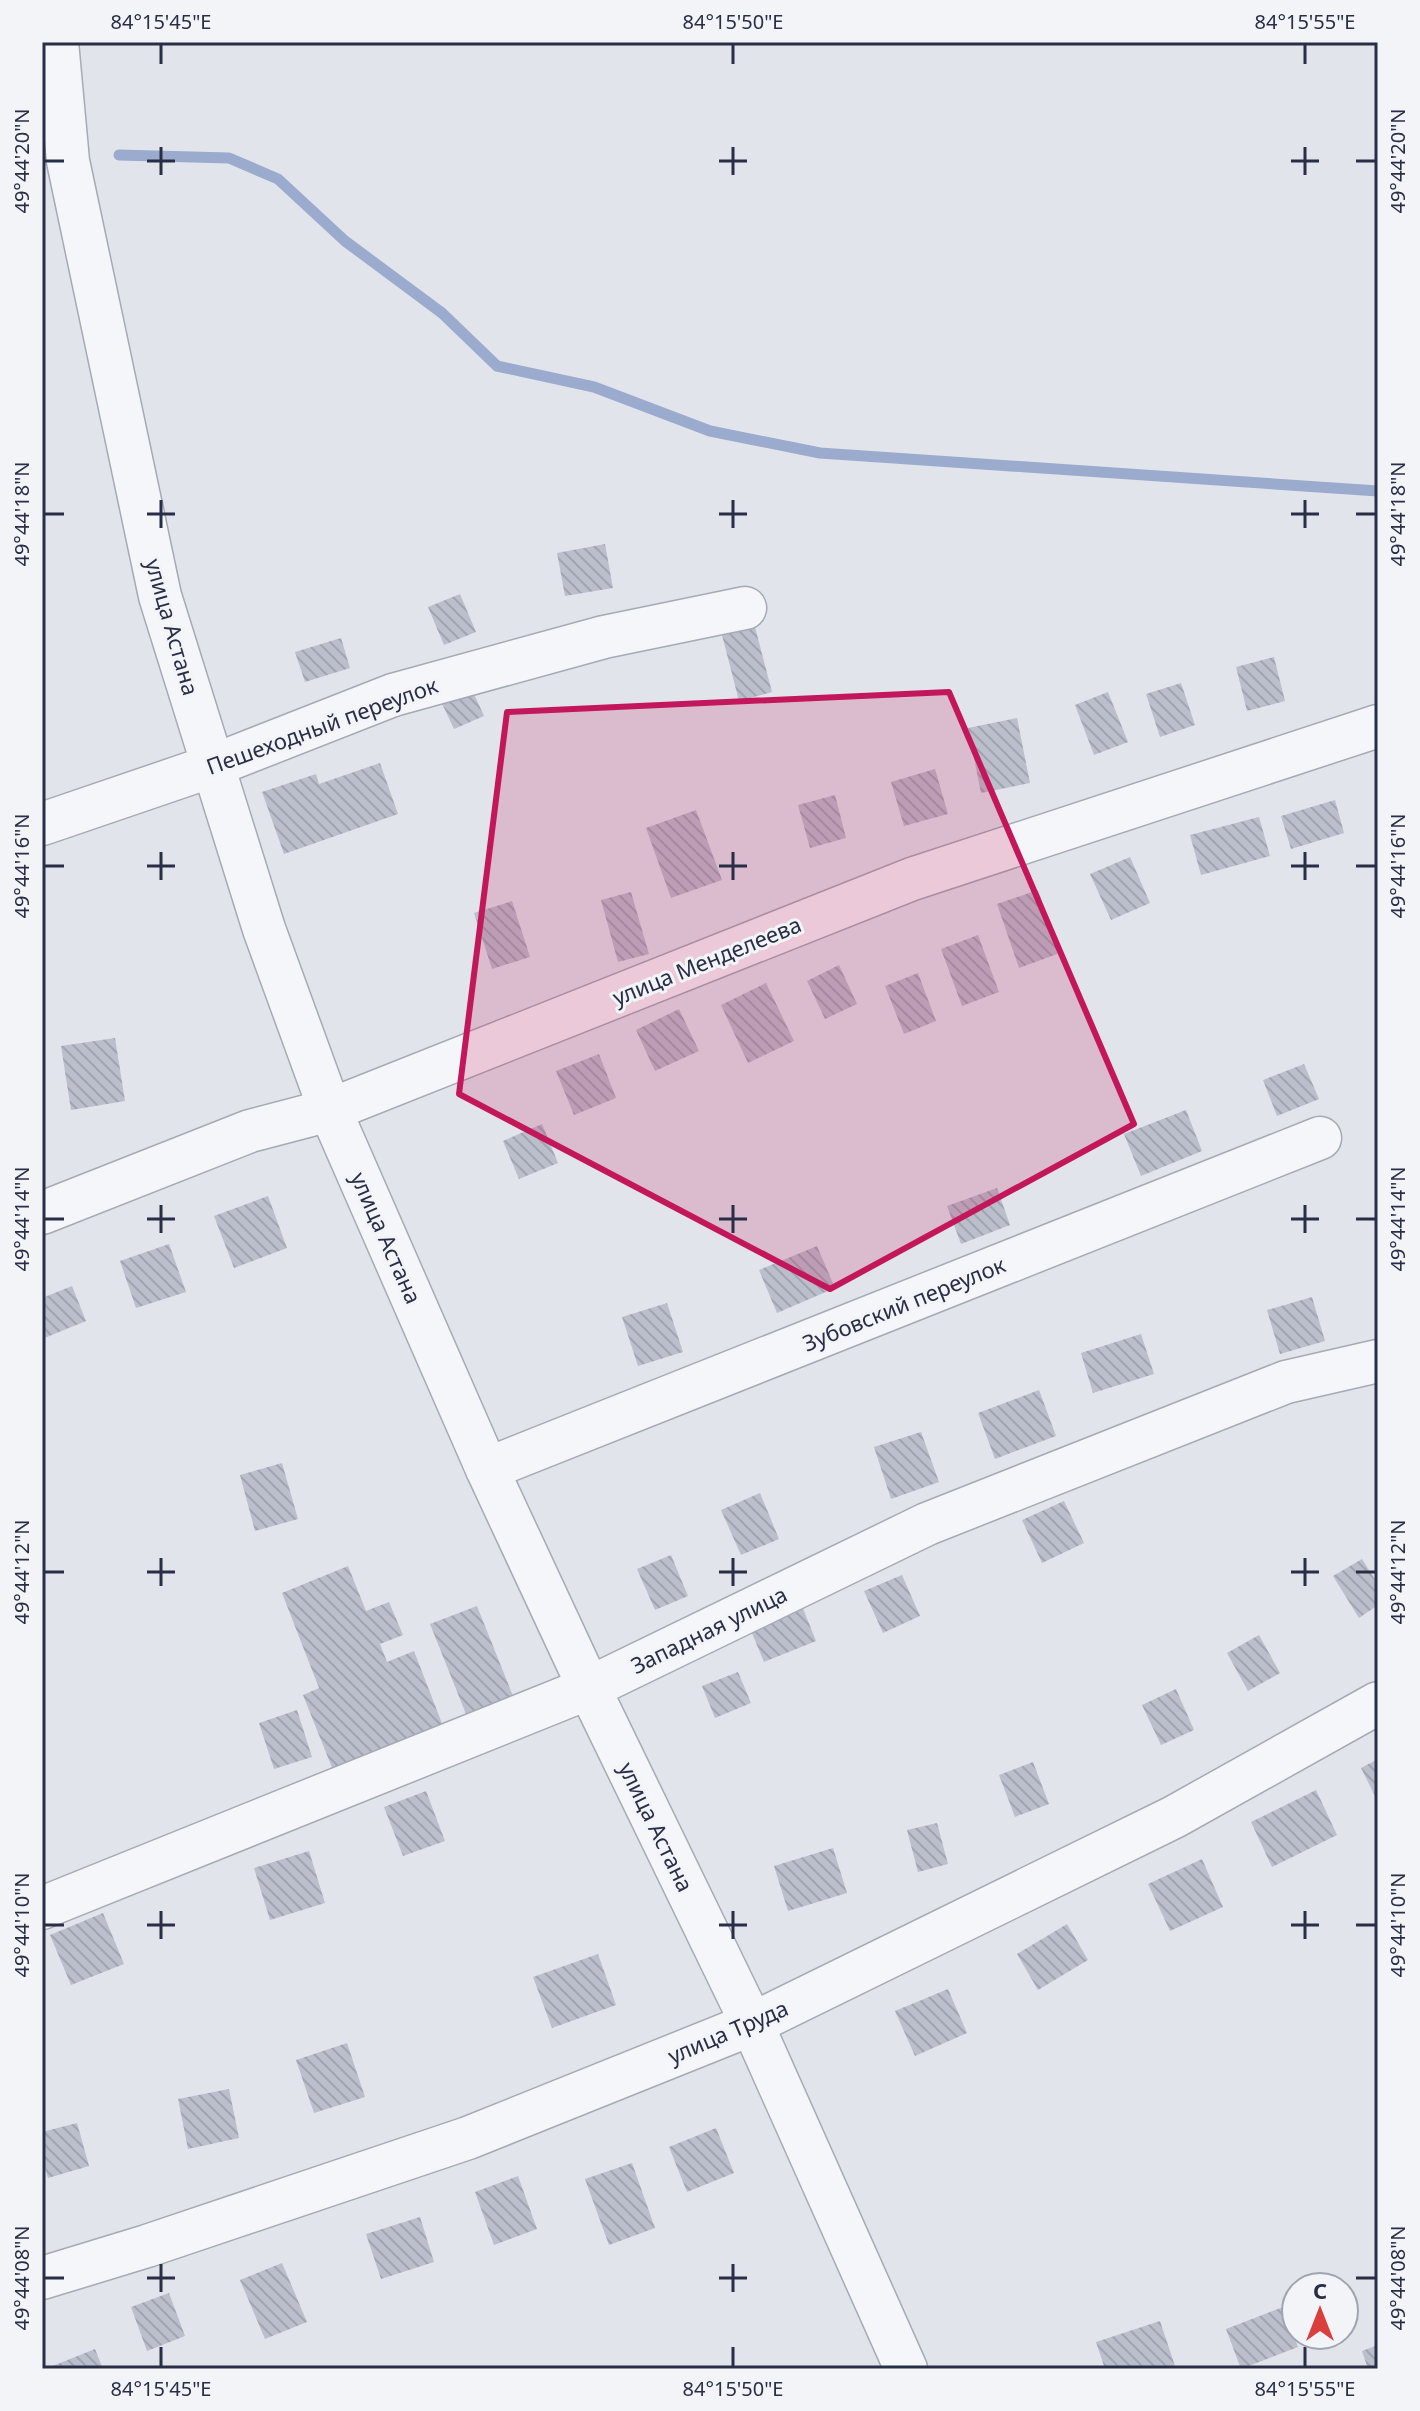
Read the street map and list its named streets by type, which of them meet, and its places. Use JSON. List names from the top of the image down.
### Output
{
  "streets": {
    "street": [
      "улица Астана",
      "Пешеходный переулок",
      "улица Менделеева",
      "Зубовский переулок",
      "Западная улица",
      "улица Труда"
    ]
  },
  "crossings": [
    ["улица Астана", "Пешеходный переулок"],
    ["улица Астана", "улица Менделеева"],
    ["улица Астана", "Зубовский переулок"],
    ["улица Астана", "Западная улица"],
    ["улица Астана", "улица Труда"]
  ],
  "north": "top",
  "coordinates": [
    "84°15'45\"E",
    "84°15'50\"E",
    "84°15'55\"E",
    "49°44'20\"N",
    "49°44'18\"N",
    "49°44'16\"N",
    "49°44'14\"N",
    "49°44'12\"N",
    "49°44'10\"N",
    "49°44'08\"N"
  ]
}
